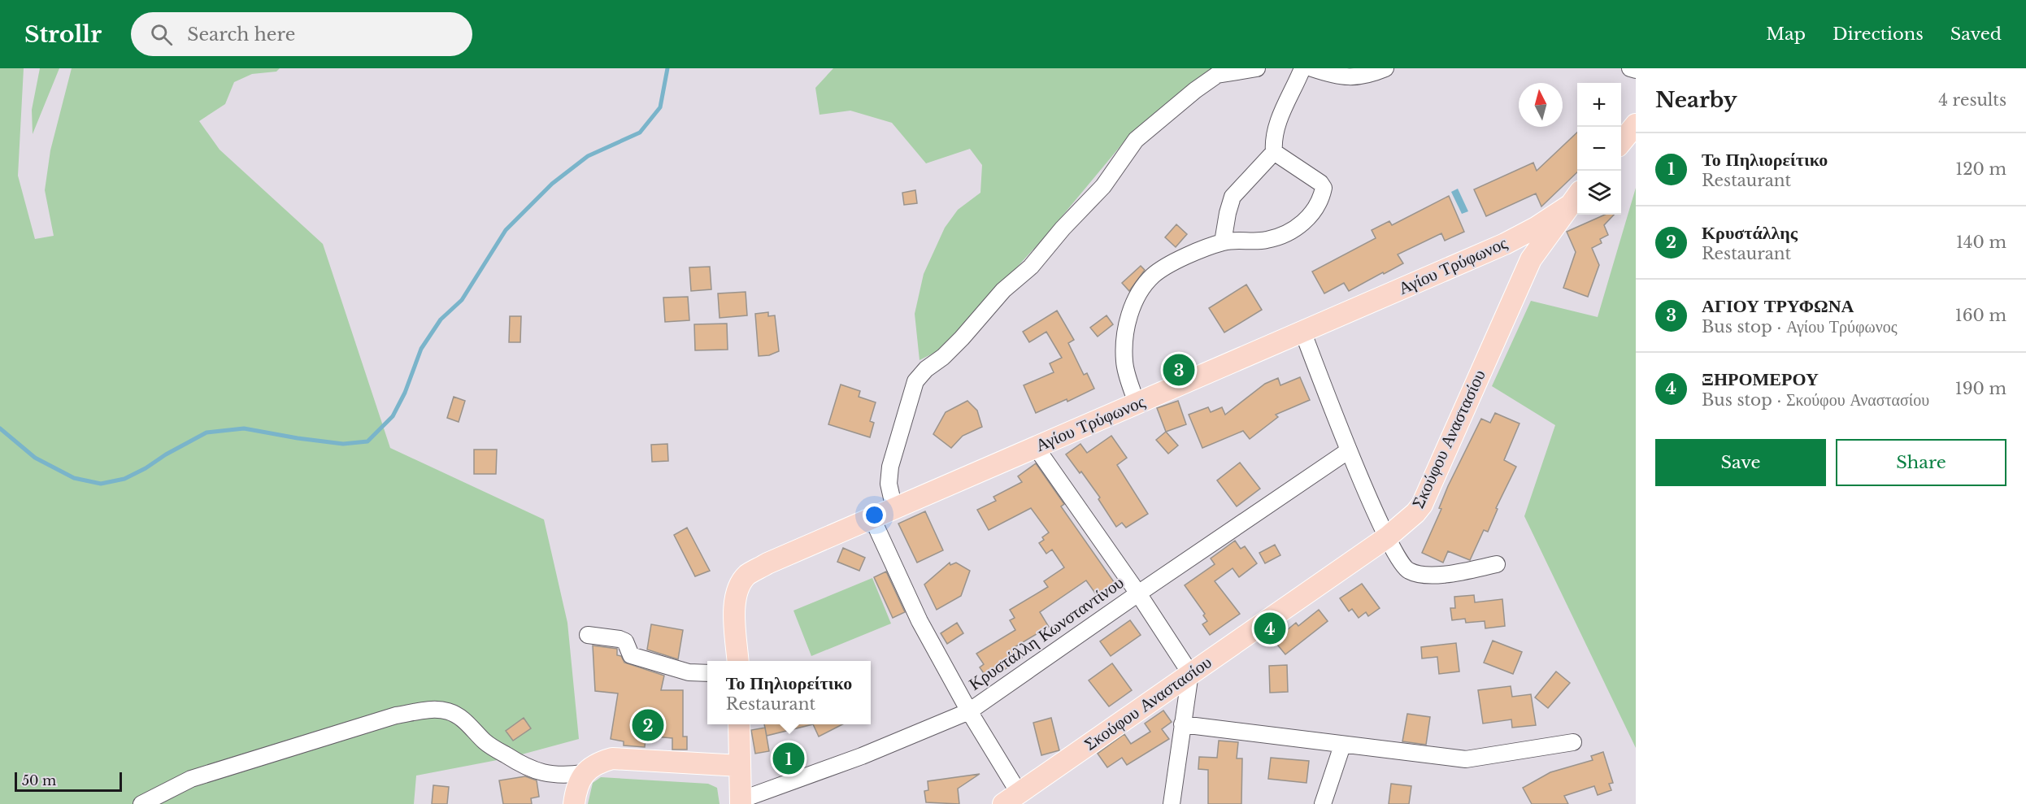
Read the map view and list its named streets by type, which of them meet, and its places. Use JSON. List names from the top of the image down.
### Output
{
  "streets": {
    "main road": ["Αγίου Τρύφωνος", "Σκούφου Αναστασίου"],
    "street": ["Κρυστάλλη Κωνσταντίνου"]
  },
  "crossings": [
    ["Αγίου Τρύφωνος", "Σκούφου Αναστασίου"]
  ],
  "scale_bar": "50 m",
  "north": "top",
  "page": {
    "header": "Strollr",
    "search": "Search here",
    "nav": ["Map", "Directions", "Saved"],
    "heading": ["Nearby", "4 results"],
    "map_buttons": ["+", "−"],
    "list": [
      {
        "mark": "1",
        "name": "Το Πηλιορείτικο",
        "note": "Restaurant",
        "value": "120 m"
      },
      {
        "mark": "2",
        "name": "Κρυστάλλης",
        "note": "Restaurant",
        "value": "140 m"
      },
      {
        "mark": "3",
        "name": "ΑΓΙΟΥ ΤΡΥΦΩΝΑ",
        "note": "Bus stop · Αγίου Τρύφωνος",
        "value": "160 m"
      },
      {
        "mark": "4",
        "name": "ΞΗΡΟΜΕΡΟΥ",
        "note": "Bus stop · Σκούφου Αναστασίου",
        "value": "190 m"
      }
    ],
    "pins": [
      "3",
      "4",
      "2",
      "1"
    ],
    "buttons": ["Save", "Share"],
    "popup": ["Το Πηλιορείτικο", "Restaurant"],
    "scale": "50 m"
  }
}
